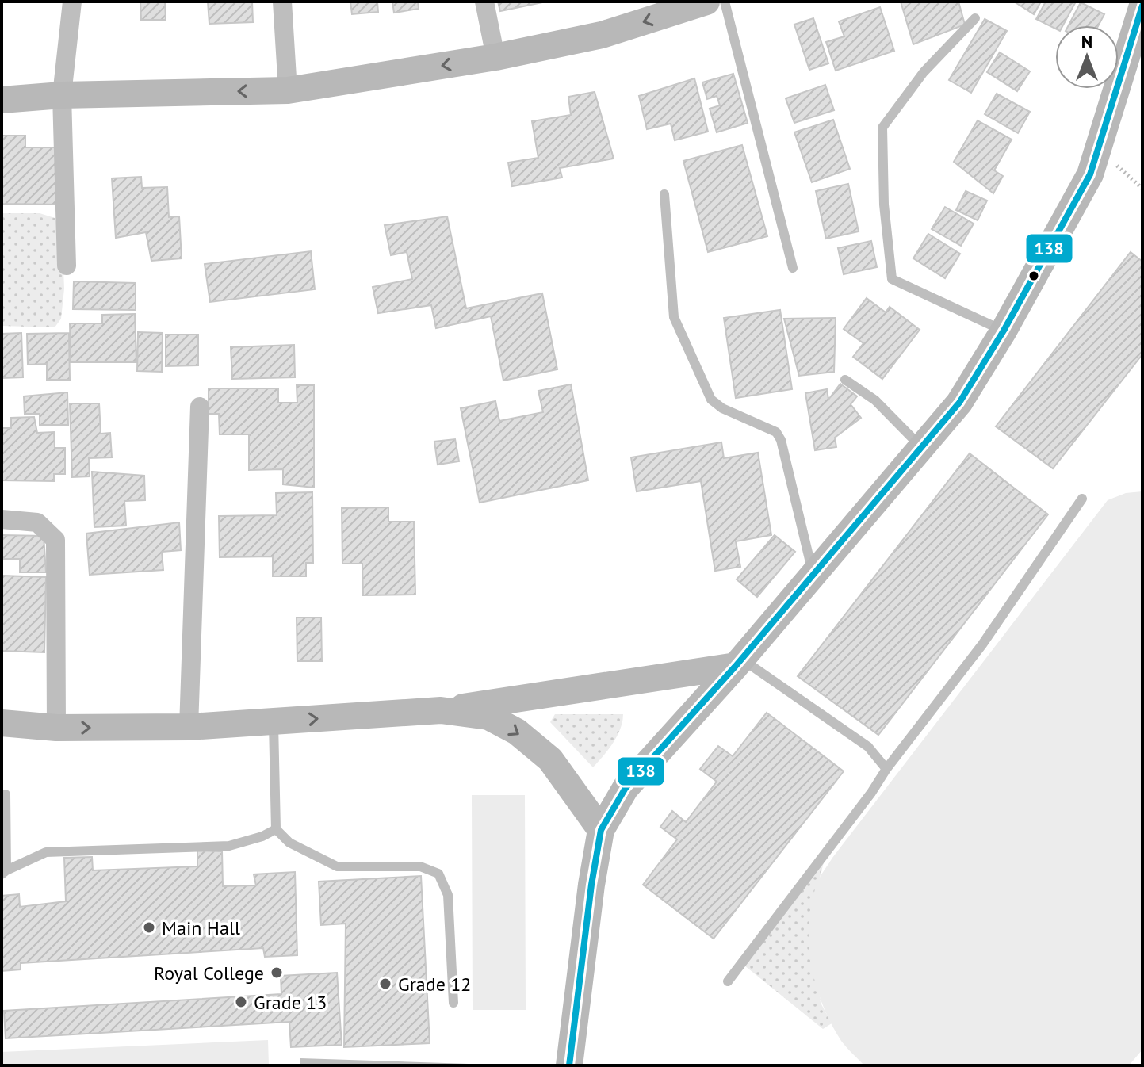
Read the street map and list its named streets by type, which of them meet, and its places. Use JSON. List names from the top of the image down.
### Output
{
  "places": [
    "Main Hall",
    "Royal College",
    "Grade 12",
    "Grade 13"
  ],
  "lines": ["transit line 138"],
  "north": "top"
}
